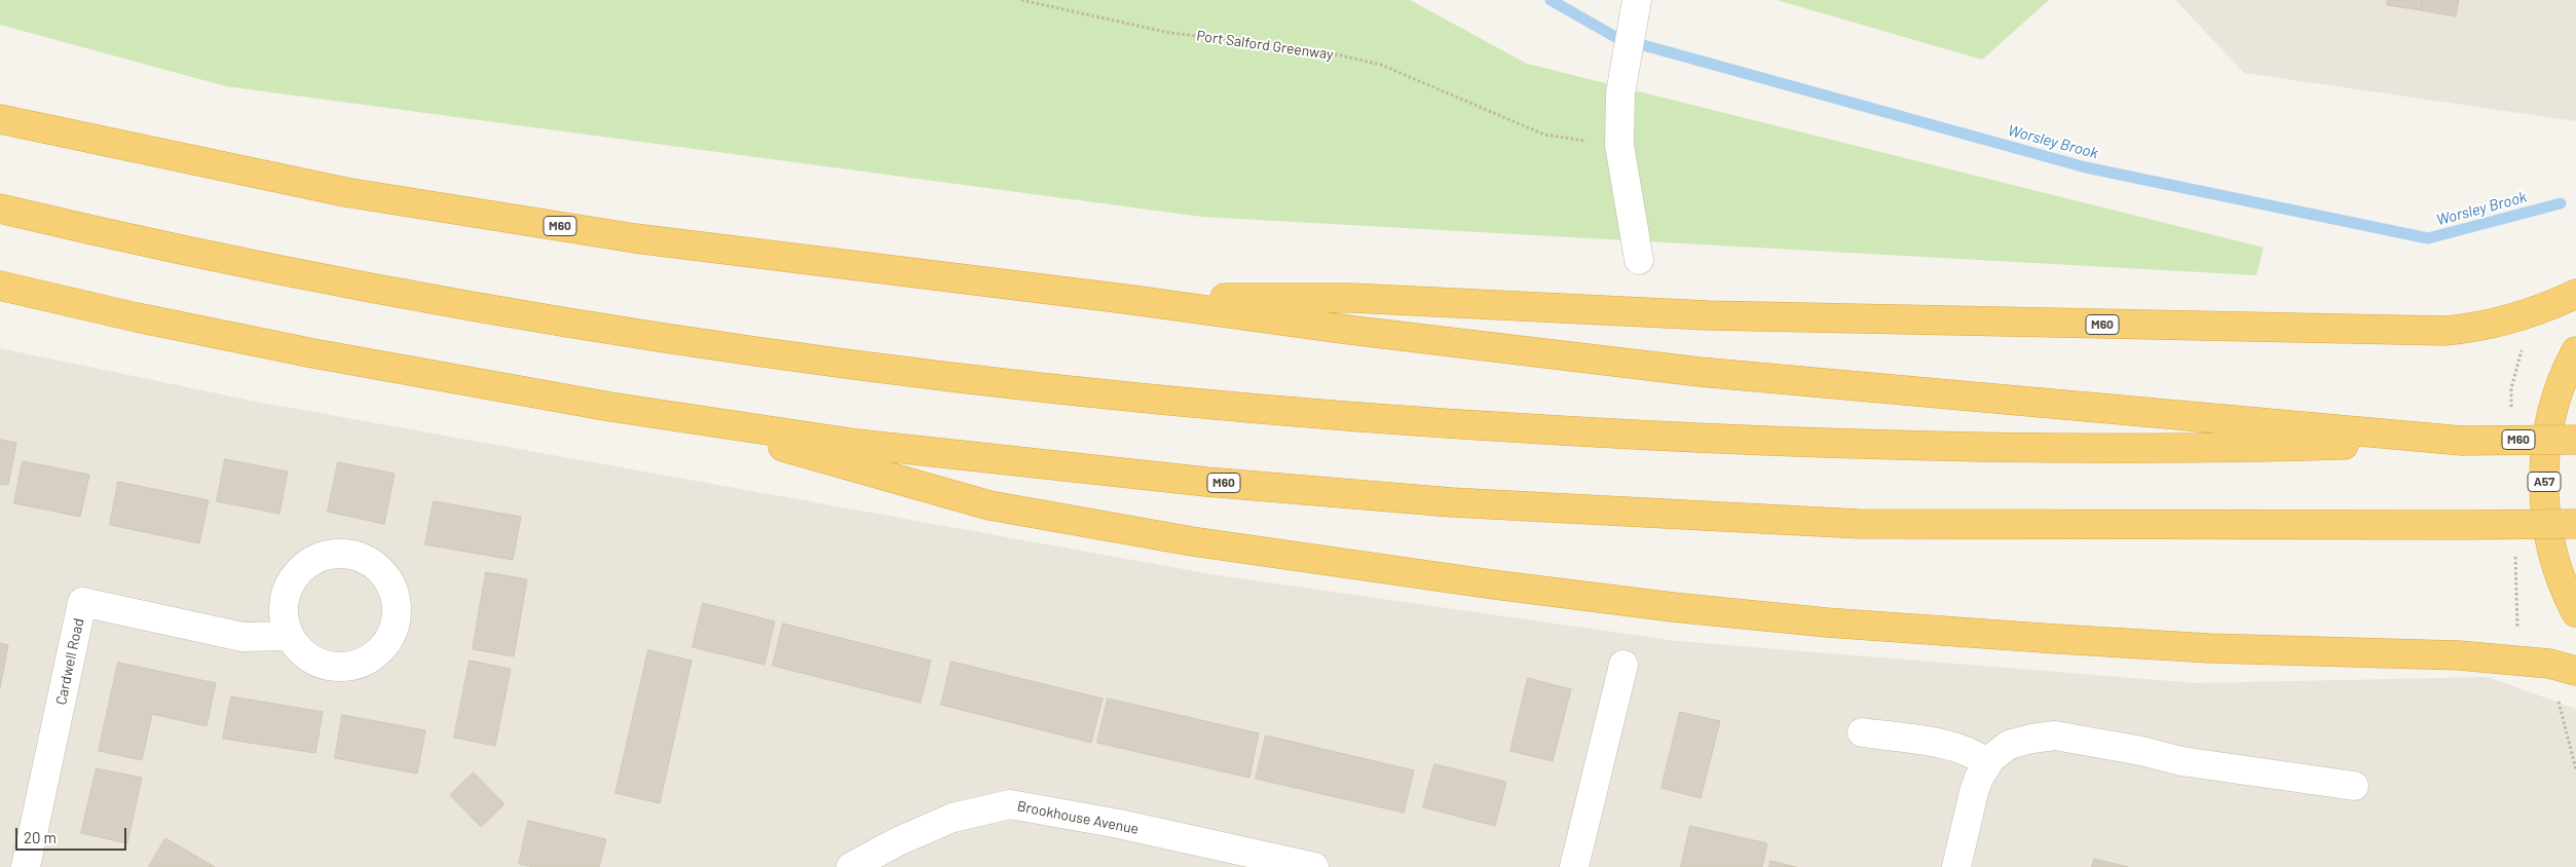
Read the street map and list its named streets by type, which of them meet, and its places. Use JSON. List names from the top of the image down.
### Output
{
  "streets": {
    "highway": ["M60", "A57"],
    "street": ["Cardwell Road", "Brookhouse Avenue"],
    "path": ["Port Salford Greenway"]
  },
  "water": ["Worsley Brook"],
  "scale_bar": "20 m"
}
